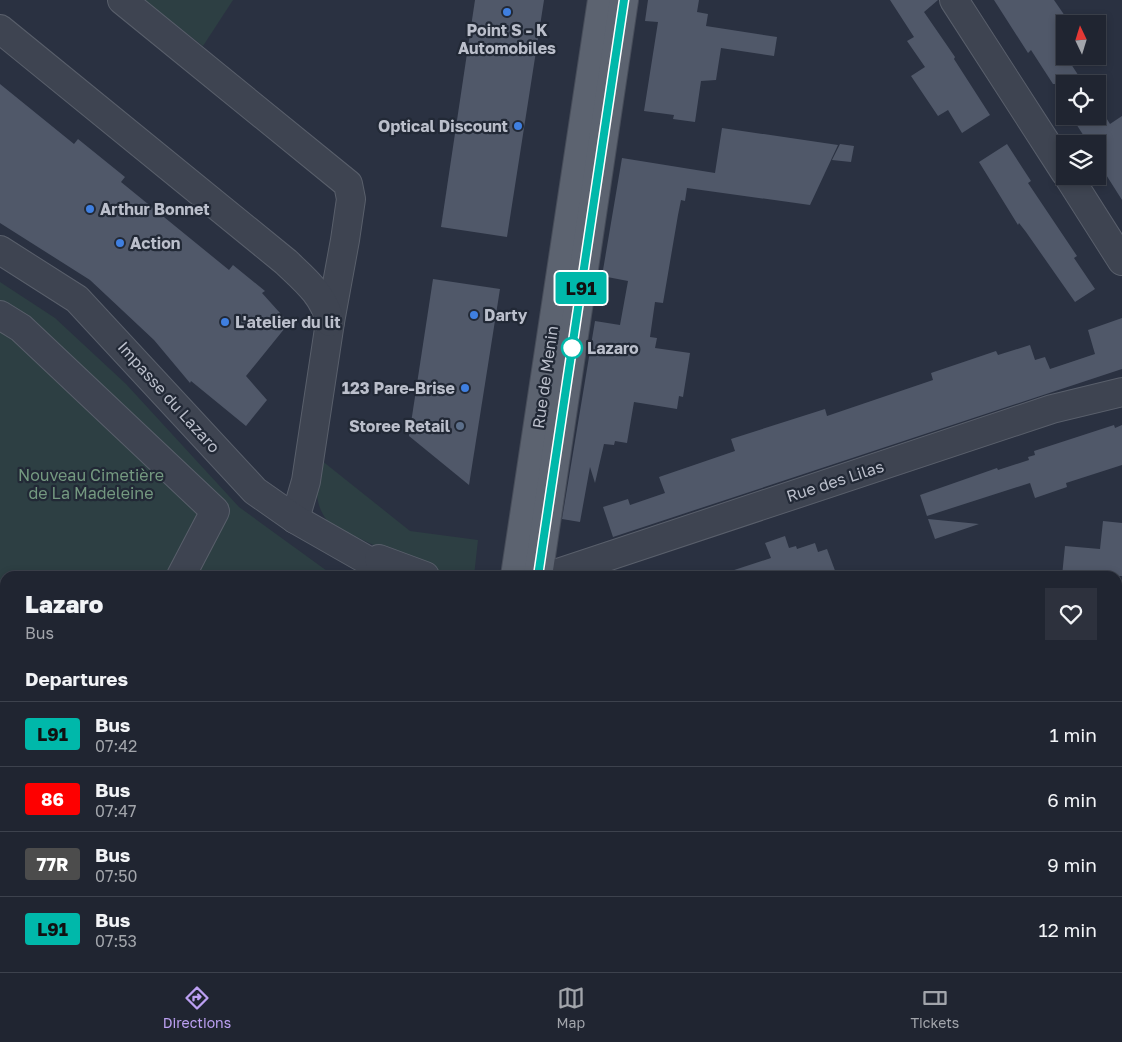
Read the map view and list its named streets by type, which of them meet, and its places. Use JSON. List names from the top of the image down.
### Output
{
  "streets": {
    "main road": ["Rue de Menin"],
    "street": ["Impasse du Lazaro", "Rue des Lilas"]
  },
  "parks": ["Nouveau Cimetière de La Madeleine"],
  "places": [
    "Point S - K Automobiles",
    "Optical Discount",
    "Arthur Bonnet",
    "Action",
    "Darty",
    "L'atelier du lit",
    "Lazaro",
    "123 Pare-Brise",
    "Storee Retail"
  ],
  "lines": ["bus line L91"],
  "north": "top",
  "page": {
    "on_map": "L91",
    "heading": [
      ["Lazaro", "Bus"],
      "Departures"
    ],
    "list": [
      {
        "mark": "L91",
        "name": "Bus",
        "note": "07:42",
        "value": "1 min"
      },
      {
        "mark": "86",
        "name": "Bus",
        "note": "07:47",
        "value": "6 min"
      },
      {
        "mark": "77R",
        "name": "Bus",
        "note": "07:50",
        "value": "9 min"
      },
      {
        "mark": "L91",
        "name": "Bus",
        "note": "07:53",
        "value": "12 min"
      }
    ],
    "tabs": ["Directions", "Map", "Tickets"]
  }
}
